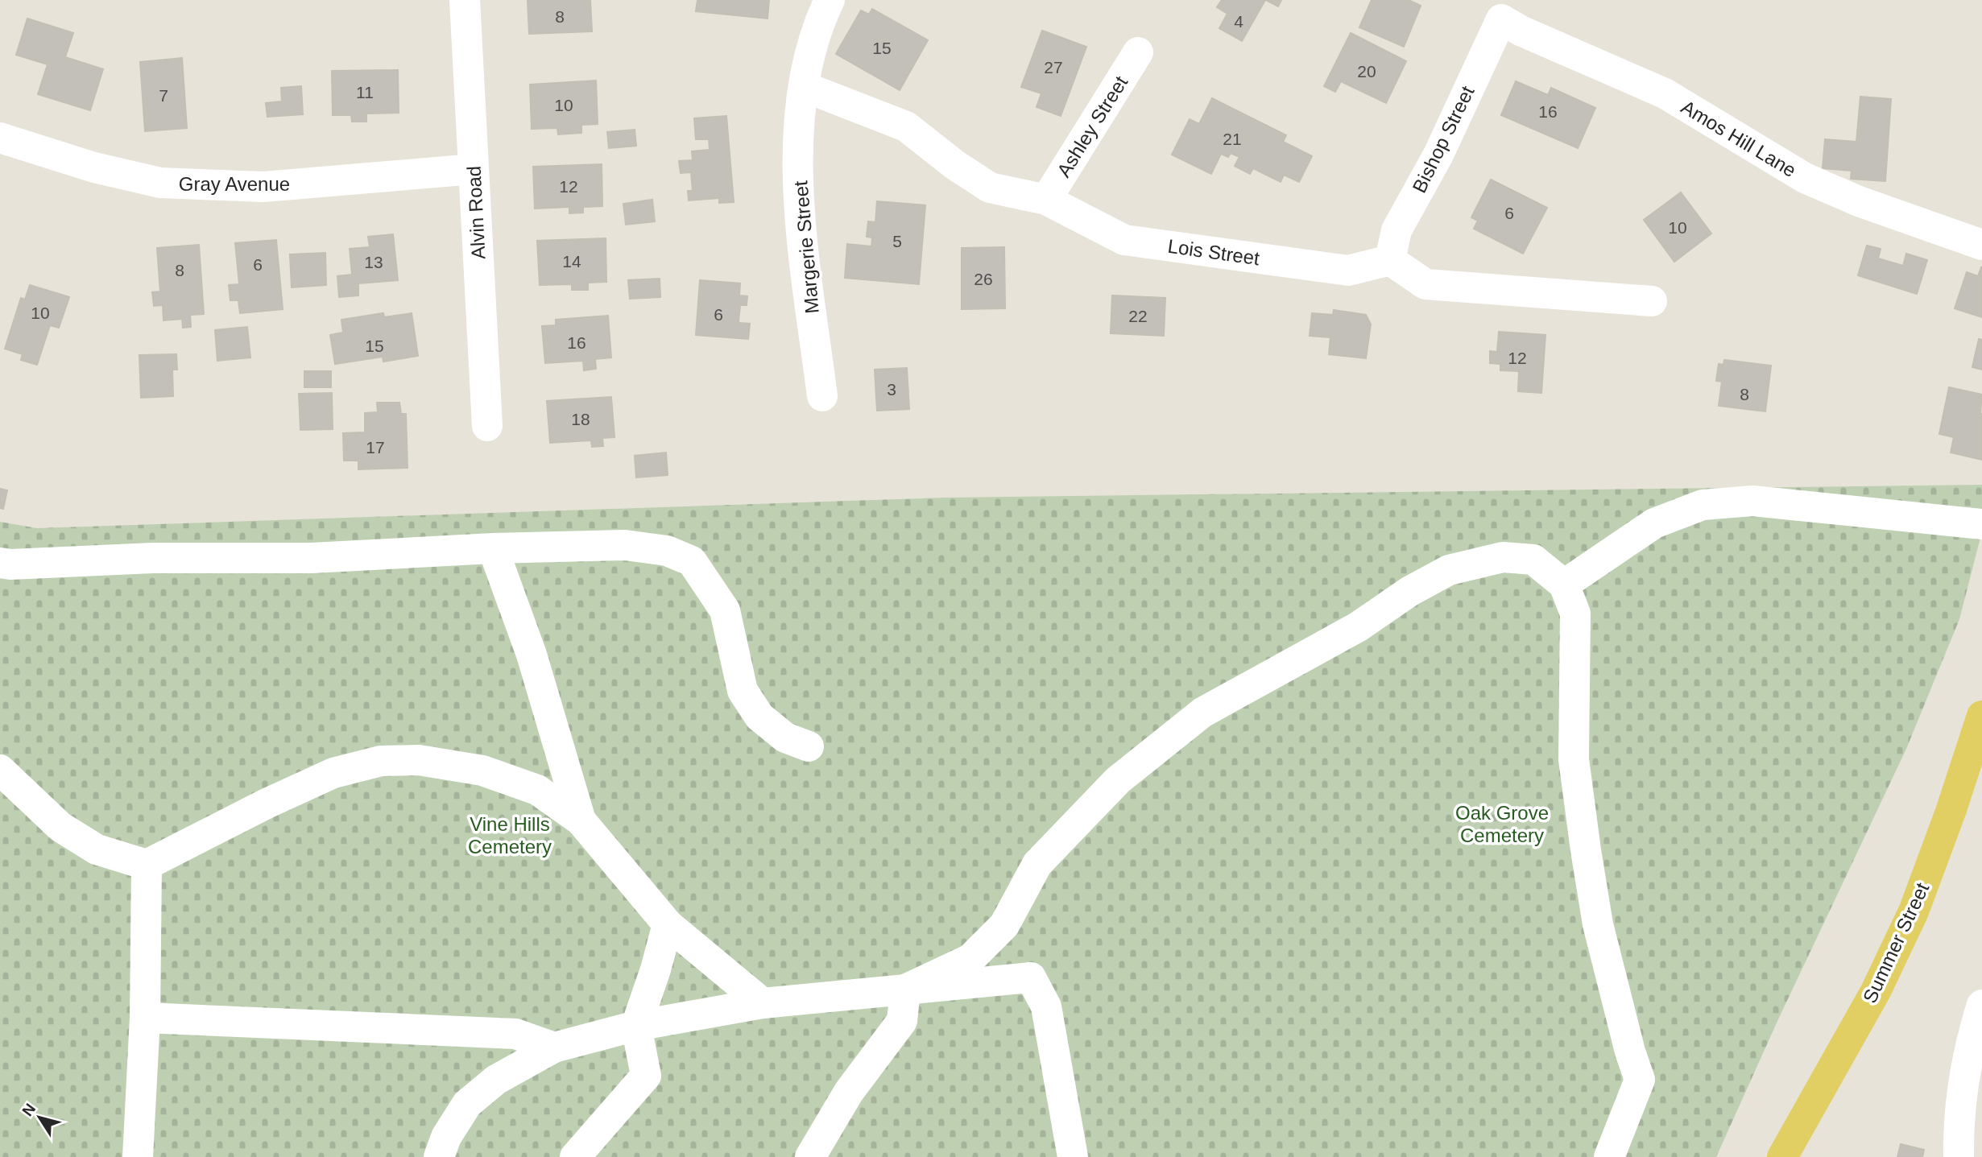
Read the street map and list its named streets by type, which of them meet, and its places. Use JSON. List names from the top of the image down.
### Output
{
  "streets": {
    "main road": ["Summer Street"],
    "street": [
      "Ashley Street",
      "Amos Hill Lane",
      "Bishop Street",
      "Gray Avenue",
      "Alvin Road",
      "Margerie Street",
      "Lois Street"
    ]
  },
  "crossings": [
    ["Ashley Street", "Lois Street"],
    ["Amos Hill Lane", "Bishop Street"],
    ["Bishop Street", "Lois Street"],
    ["Gray Avenue", "Alvin Road"],
    ["Margerie Street", "Lois Street"]
  ],
  "parks": ["Oak Grove Cemetery", "Vine Hills Cemetery"],
  "house_numbers": [
    "8",
    "4",
    "15",
    "27",
    "20",
    "11",
    "7",
    "10",
    "16",
    "21",
    "12",
    "6",
    "10",
    "5",
    "14",
    "13",
    "6",
    "8",
    "26",
    "10",
    "6",
    "22",
    "16",
    "15",
    "12",
    "3",
    "8",
    "18",
    "17"
  ],
  "north": "top left"
}
